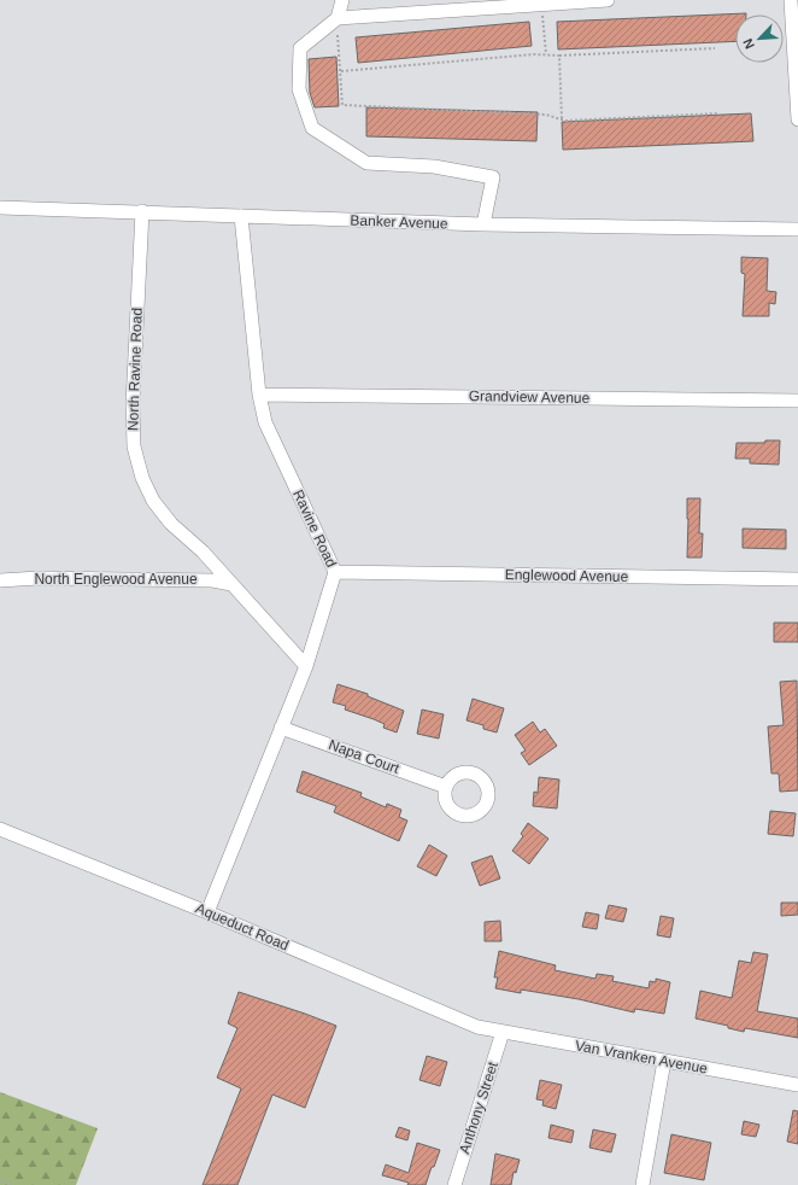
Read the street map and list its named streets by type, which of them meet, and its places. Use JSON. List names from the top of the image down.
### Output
{
  "streets": {
    "street": [
      "Banker Avenue",
      "North Ravine Road",
      "Grandview Avenue",
      "Ravine Road",
      "Englewood Avenue",
      "North Englewood Avenue",
      "Napa Court",
      "Aqueduct Road",
      "Van Vranken Avenue",
      "Anthony Street"
    ]
  },
  "crossings": [
    ["Banker Avenue", "North Ravine Road"],
    ["Banker Avenue", "Ravine Road"],
    ["North Ravine Road", "Ravine Road"],
    ["North Ravine Road", "North Englewood Avenue"],
    ["Grandview Avenue", "Ravine Road"],
    ["Ravine Road", "Englewood Avenue"],
    ["Ravine Road", "Napa Court"],
    ["Ravine Road", "Aqueduct Road"],
    ["Aqueduct Road", "Van Vranken Avenue"],
    ["Van Vranken Avenue", "Anthony Street"]
  ],
  "north": "bottom left"
}
